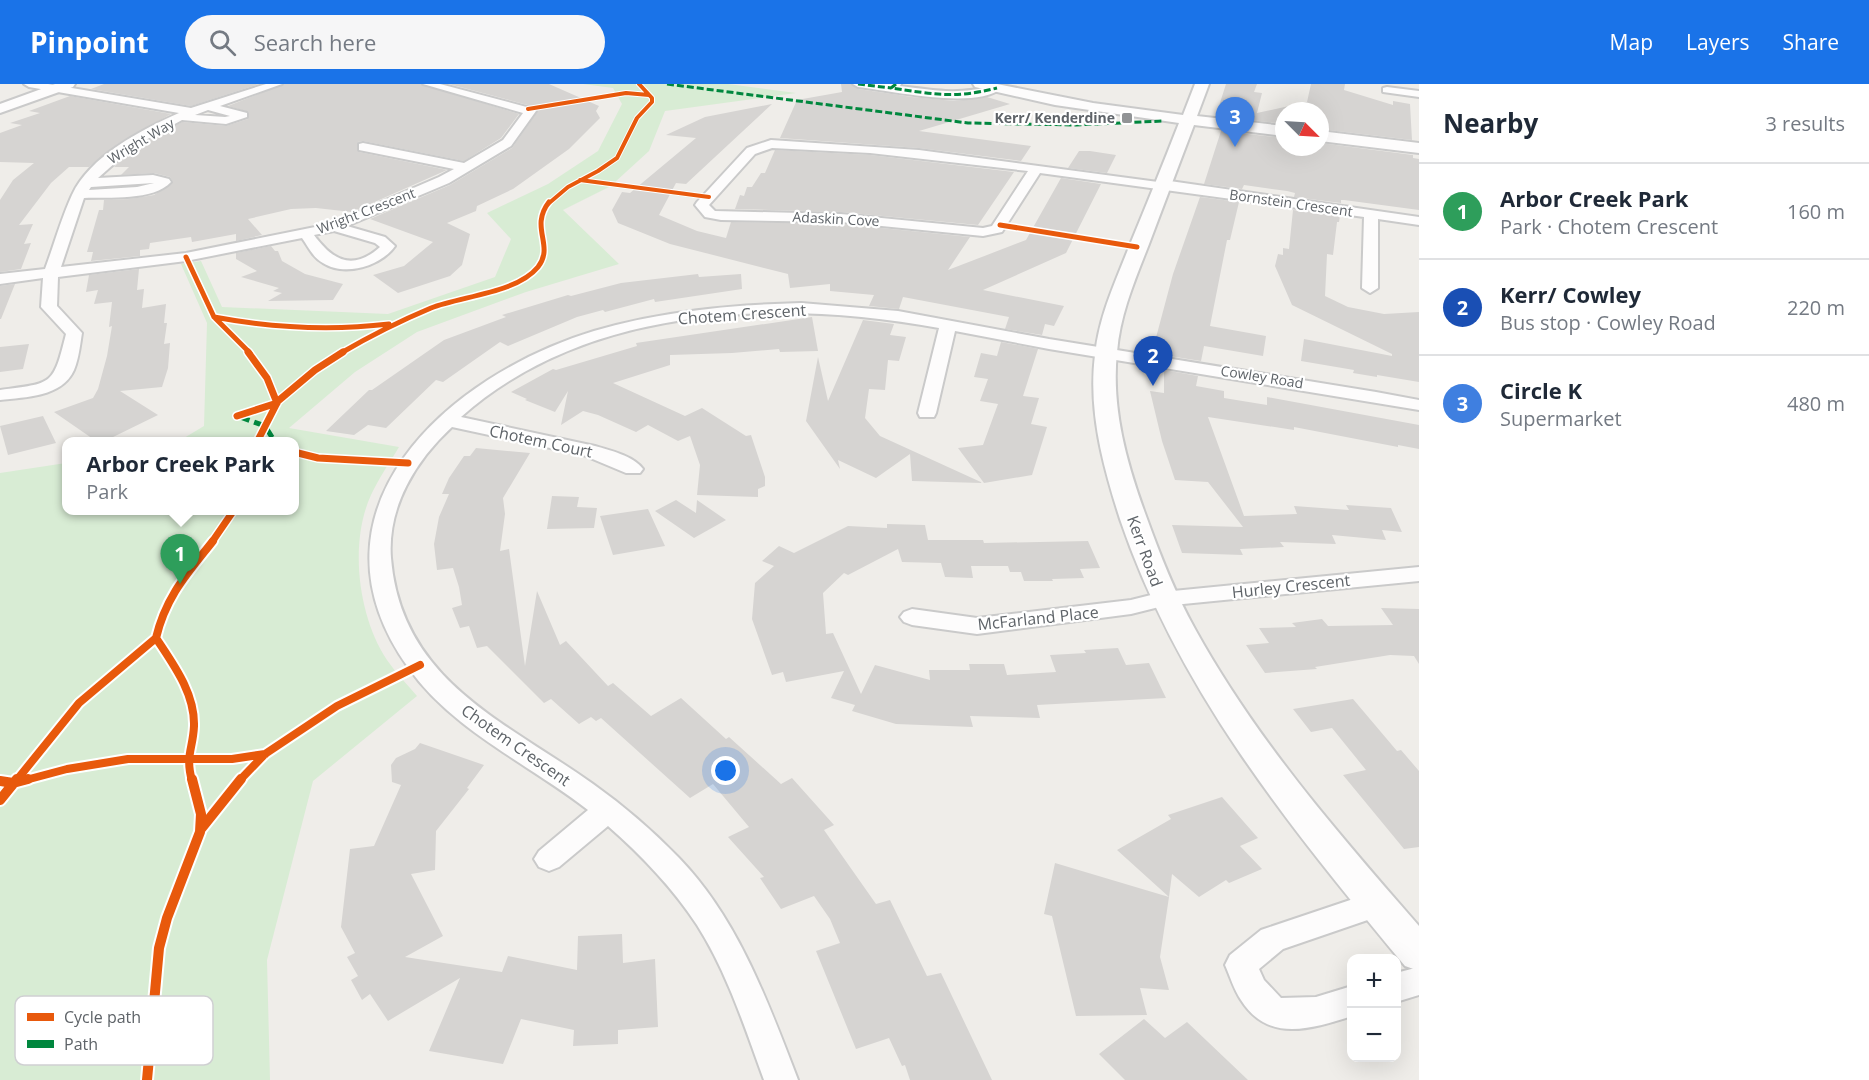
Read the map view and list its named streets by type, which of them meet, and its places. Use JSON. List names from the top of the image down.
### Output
{
  "streets": {
    "street": [
      "Wright Way",
      "Bornstein Crescent",
      "Wright Crescent",
      "Adaskin Cove",
      "Chotem Crescent",
      "Cowley Road",
      "Chotem Court",
      "Kerr Road",
      "Hurley Crescent",
      "McFarland Place"
    ]
  },
  "crossings": [
    ["Wright Way", "Wright Crescent"],
    ["Bornstein Crescent", "Adaskin Cove"],
    ["Bornstein Crescent", "Kerr Road"],
    ["Adaskin Cove", "Kerr Road"],
    ["Chotem Crescent", "Cowley Road"],
    ["Chotem Crescent", "Chotem Court"],
    ["Chotem Crescent", "Kerr Road"],
    ["Cowley Road", "Kerr Road"],
    ["Kerr Road", "Hurley Crescent"],
    ["Kerr Road", "McFarland Place"],
    ["Hurley Crescent", "McFarland Place"]
  ],
  "places": {
    "transit": ["Kerr/ Kenderdine"]
  },
  "legend": ["Cycle path", "Path"],
  "north": "bottom right",
  "page": {
    "header": "Pinpoint",
    "search": "Search here",
    "nav": ["Map", "Layers", "Share"],
    "heading": ["Nearby", "3 results"],
    "pins": ["3", "2", "1"],
    "list": [
      {
        "mark": "1",
        "name": "Arbor Creek Park",
        "note": "Park · Chotem Crescent",
        "value": "160 m"
      },
      {
        "mark": "2",
        "name": "Kerr/ Cowley",
        "note": "Bus stop · Cowley Road",
        "value": "220 m"
      },
      {
        "mark": "3",
        "name": "Circle K",
        "note": "Supermarket",
        "value": "480 m"
      }
    ],
    "popup": ["Arbor Creek Park", "Park"],
    "map_buttons": ["+", "−"]
  }
}
